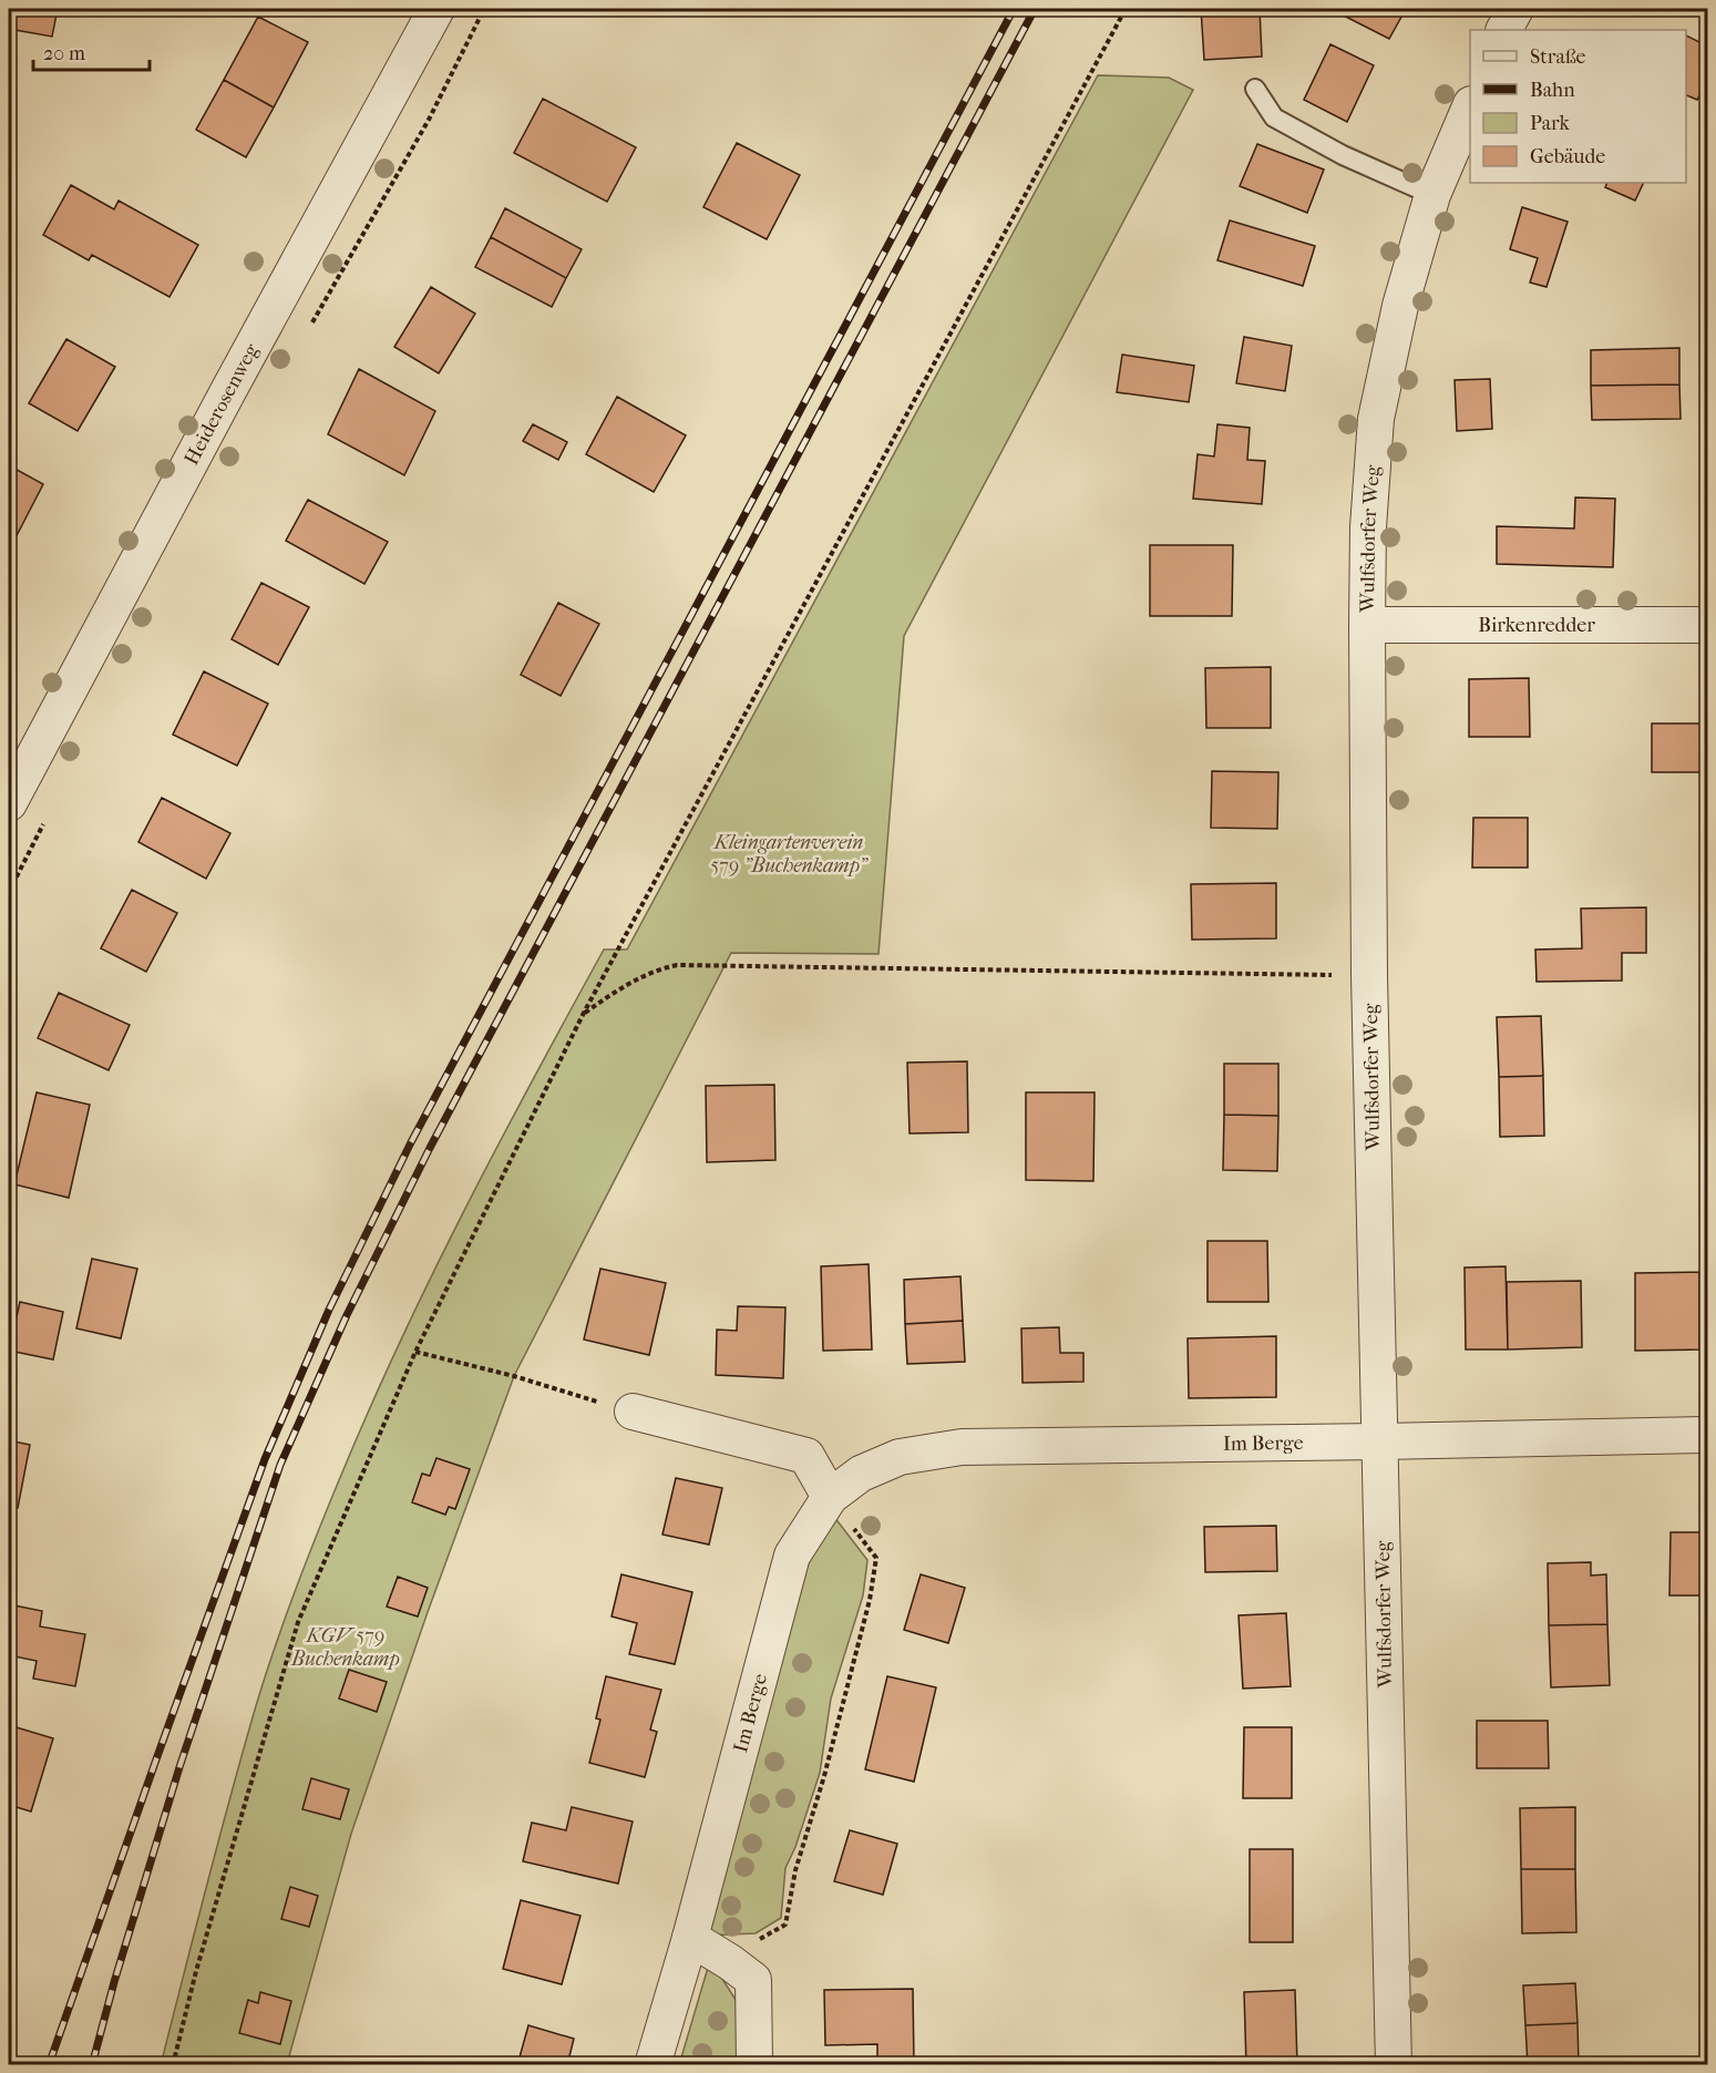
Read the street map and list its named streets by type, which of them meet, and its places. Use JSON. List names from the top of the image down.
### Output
{
  "streets": {
    "street": [
      "Heiderosenweg",
      "Wulfsdorfer Weg",
      "Birkenredder",
      "Im Berge"
    ]
  },
  "crossings": [
    ["Wulfsdorfer Weg", "Birkenredder"],
    ["Wulfsdorfer Weg", "Im Berge"]
  ],
  "parks": ["Kleingartenverein 579 \"Buchenkamp\"", "KGV 579 Buchenkamp"],
  "legend": [
    "Straße",
    "Bahn",
    "Park",
    "Gebäude"
  ],
  "scale_bar": "20 m"
}
